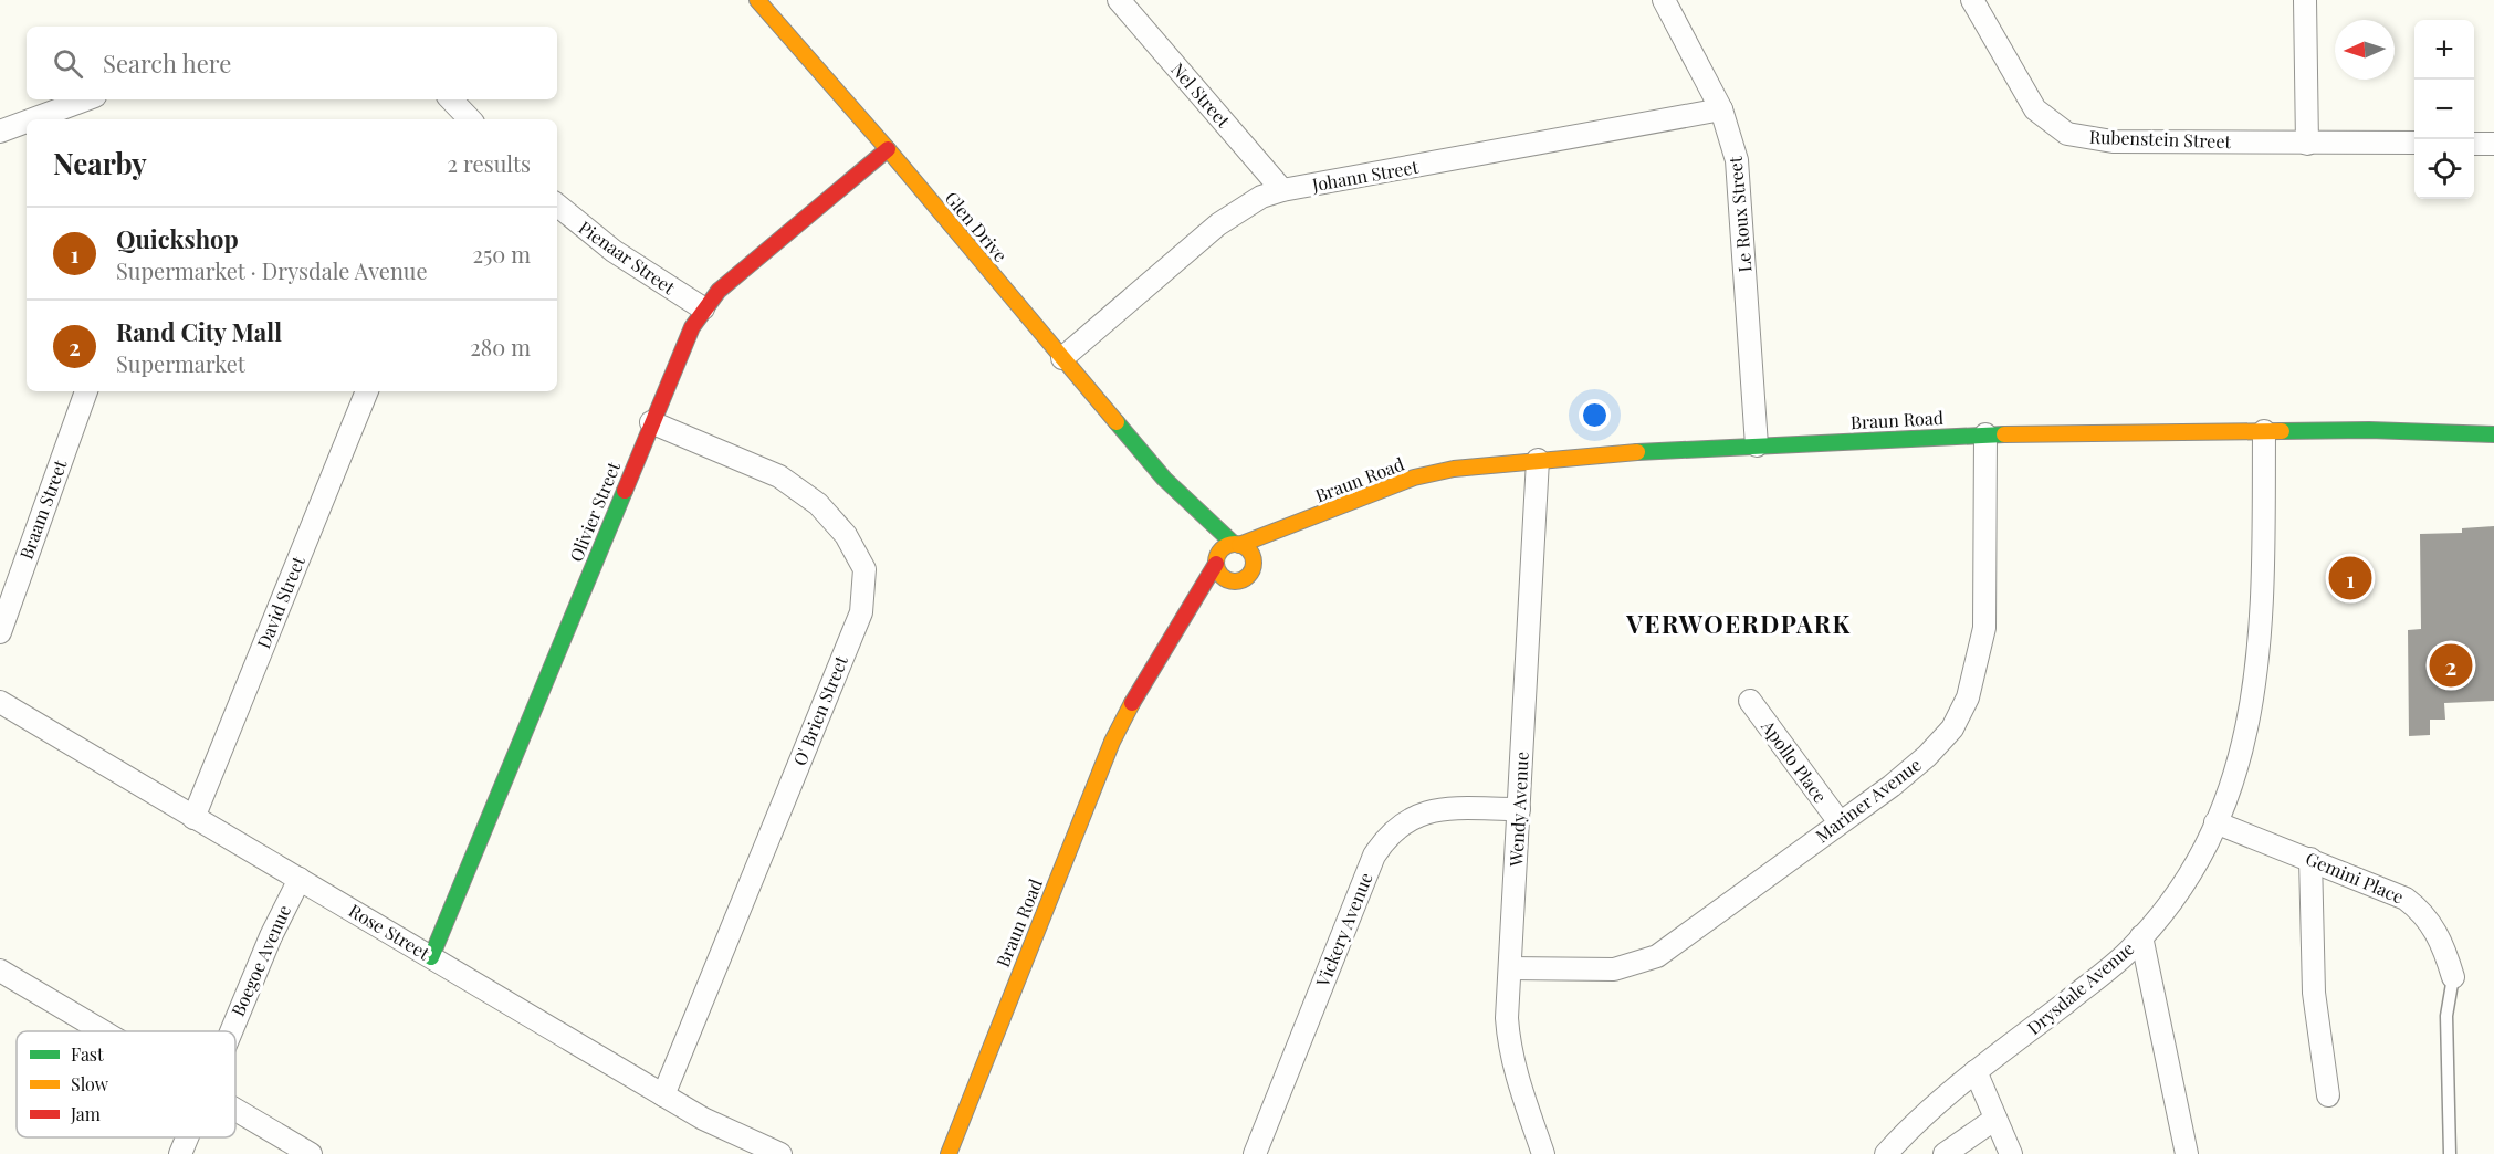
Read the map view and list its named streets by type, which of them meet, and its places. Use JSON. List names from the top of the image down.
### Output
{
  "streets": {
    "street": [
      "Nel Street",
      "Rubenstein Street",
      "Johann Street",
      "Le Roux Street",
      "Glen Drive",
      "Pienaar Street",
      "Braun Road",
      "Braam Street",
      "Olivier Street",
      "David Street",
      "O' Brien Street",
      "Apollo Place",
      "Mariner Avenue",
      "Wendy Avenue",
      "Gemini Place",
      "Vickery Avenue",
      "Rose Street",
      "Boegoe Avenue",
      "Drysdale Avenue"
    ]
  },
  "crossings": [
    ["Nel Street", "Johann Street"],
    ["Johann Street", "Le Roux Street"],
    ["Johann Street", "Glen Drive"],
    ["Le Roux Street", "Braun Road"],
    ["Glen Drive", "Braun Road"],
    ["Glen Drive", "Olivier Street"],
    ["Pienaar Street", "Olivier Street"],
    ["Braun Road", "Mariner Avenue"],
    ["Braun Road", "Wendy Avenue"],
    ["Braun Road", "Drysdale Avenue"],
    ["Olivier Street", "O' Brien Street"],
    ["Olivier Street", "Rose Street"],
    ["David Street", "Rose Street"],
    ["O' Brien Street", "Rose Street"],
    ["Apollo Place", "Mariner Avenue"],
    ["Mariner Avenue", "Wendy Avenue"],
    ["Wendy Avenue", "Vickery Avenue"],
    ["Gemini Place", "Drysdale Avenue"],
    ["Rose Street", "Boegoe Avenue"]
  ],
  "districts": ["VERWOERDPARK"],
  "legend": ["Fast", "Slow", "Jam"],
  "north": "left",
  "page": {
    "map_buttons": ["+", "−"],
    "search": "Search here",
    "heading": ["Nearby", "2 results"],
    "list": [
      {
        "mark": "1",
        "name": "Quickshop",
        "note": "Supermarket · Drysdale Avenue",
        "value": "250 m"
      },
      {
        "mark": "2",
        "name": "Rand City Mall",
        "note": "Supermarket",
        "value": "280 m"
      }
    ],
    "pins": ["1", "2"]
  }
}
